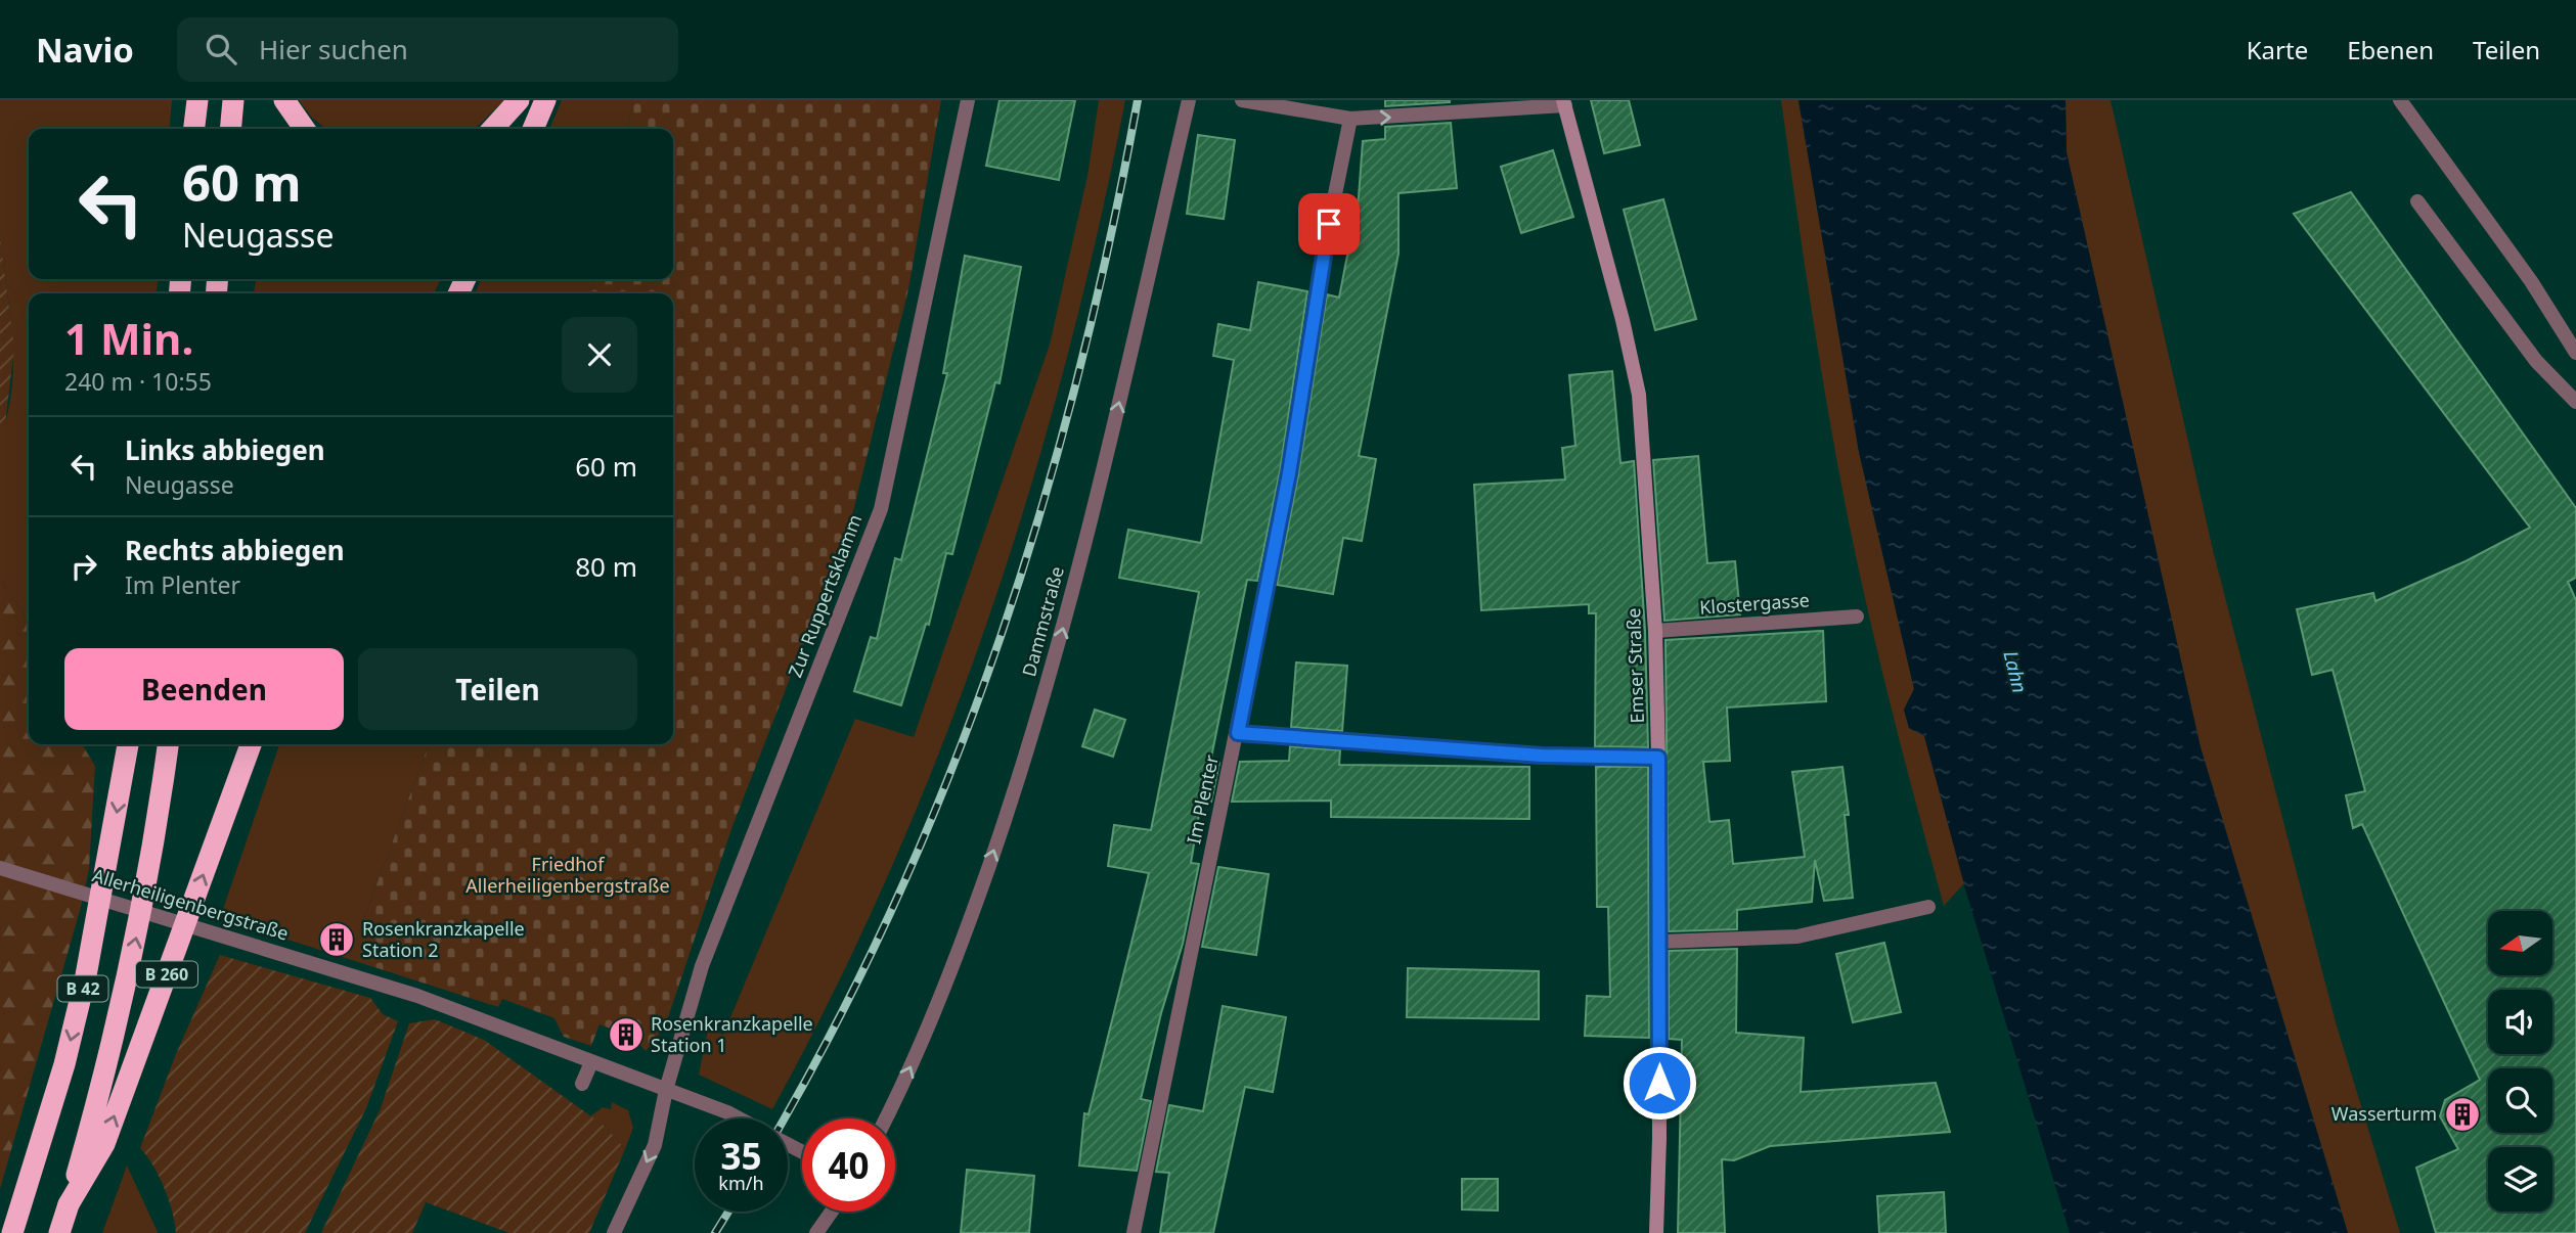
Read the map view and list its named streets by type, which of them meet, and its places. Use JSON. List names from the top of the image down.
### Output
{
  "streets": {
    "highway": ["B 260", "B 42"],
    "street": [
      "Zur Ruppertsklamm",
      "Klostergasse",
      "Dammstraße",
      "Emser Straße",
      "Im Plenter",
      "Allerheiligenbergstraße"
    ]
  },
  "crossings": [
    ["Zur Ruppertsklamm", "Allerheiligenbergstraße"],
    ["Klostergasse", "Emser Straße"],
    ["B 260", "B 42"]
  ],
  "one_way": ["Dammstraße"],
  "water": ["Lahn"],
  "parks": ["Friedhof Allerheiligenbergstraße"],
  "places": {
    "building": ["Rosenkranzkapelle Station 2", "Rosenkranzkapelle Station 1", "Wasserturm"]
  },
  "north": "left",
  "page": {
    "header": "Navio",
    "search": "Hier suchen",
    "nav": ["Karte", "Ebenen", "Teilen"],
    "turn": ["60 m", "Neugasse"],
    "heading": ["1 Min.", "240 m · 10:55"],
    "list": [
      {
        "name": "Links abbiegen",
        "note": "Neugasse",
        "value": "60 m"
      },
      {
        "name": "Rechts abbiegen",
        "note": "Im Plenter",
        "value": "80 m"
      }
    ],
    "buttons": ["Beenden", "Teilen"],
    "speed": "35 km/h",
    "limit": "40"
  }
}
